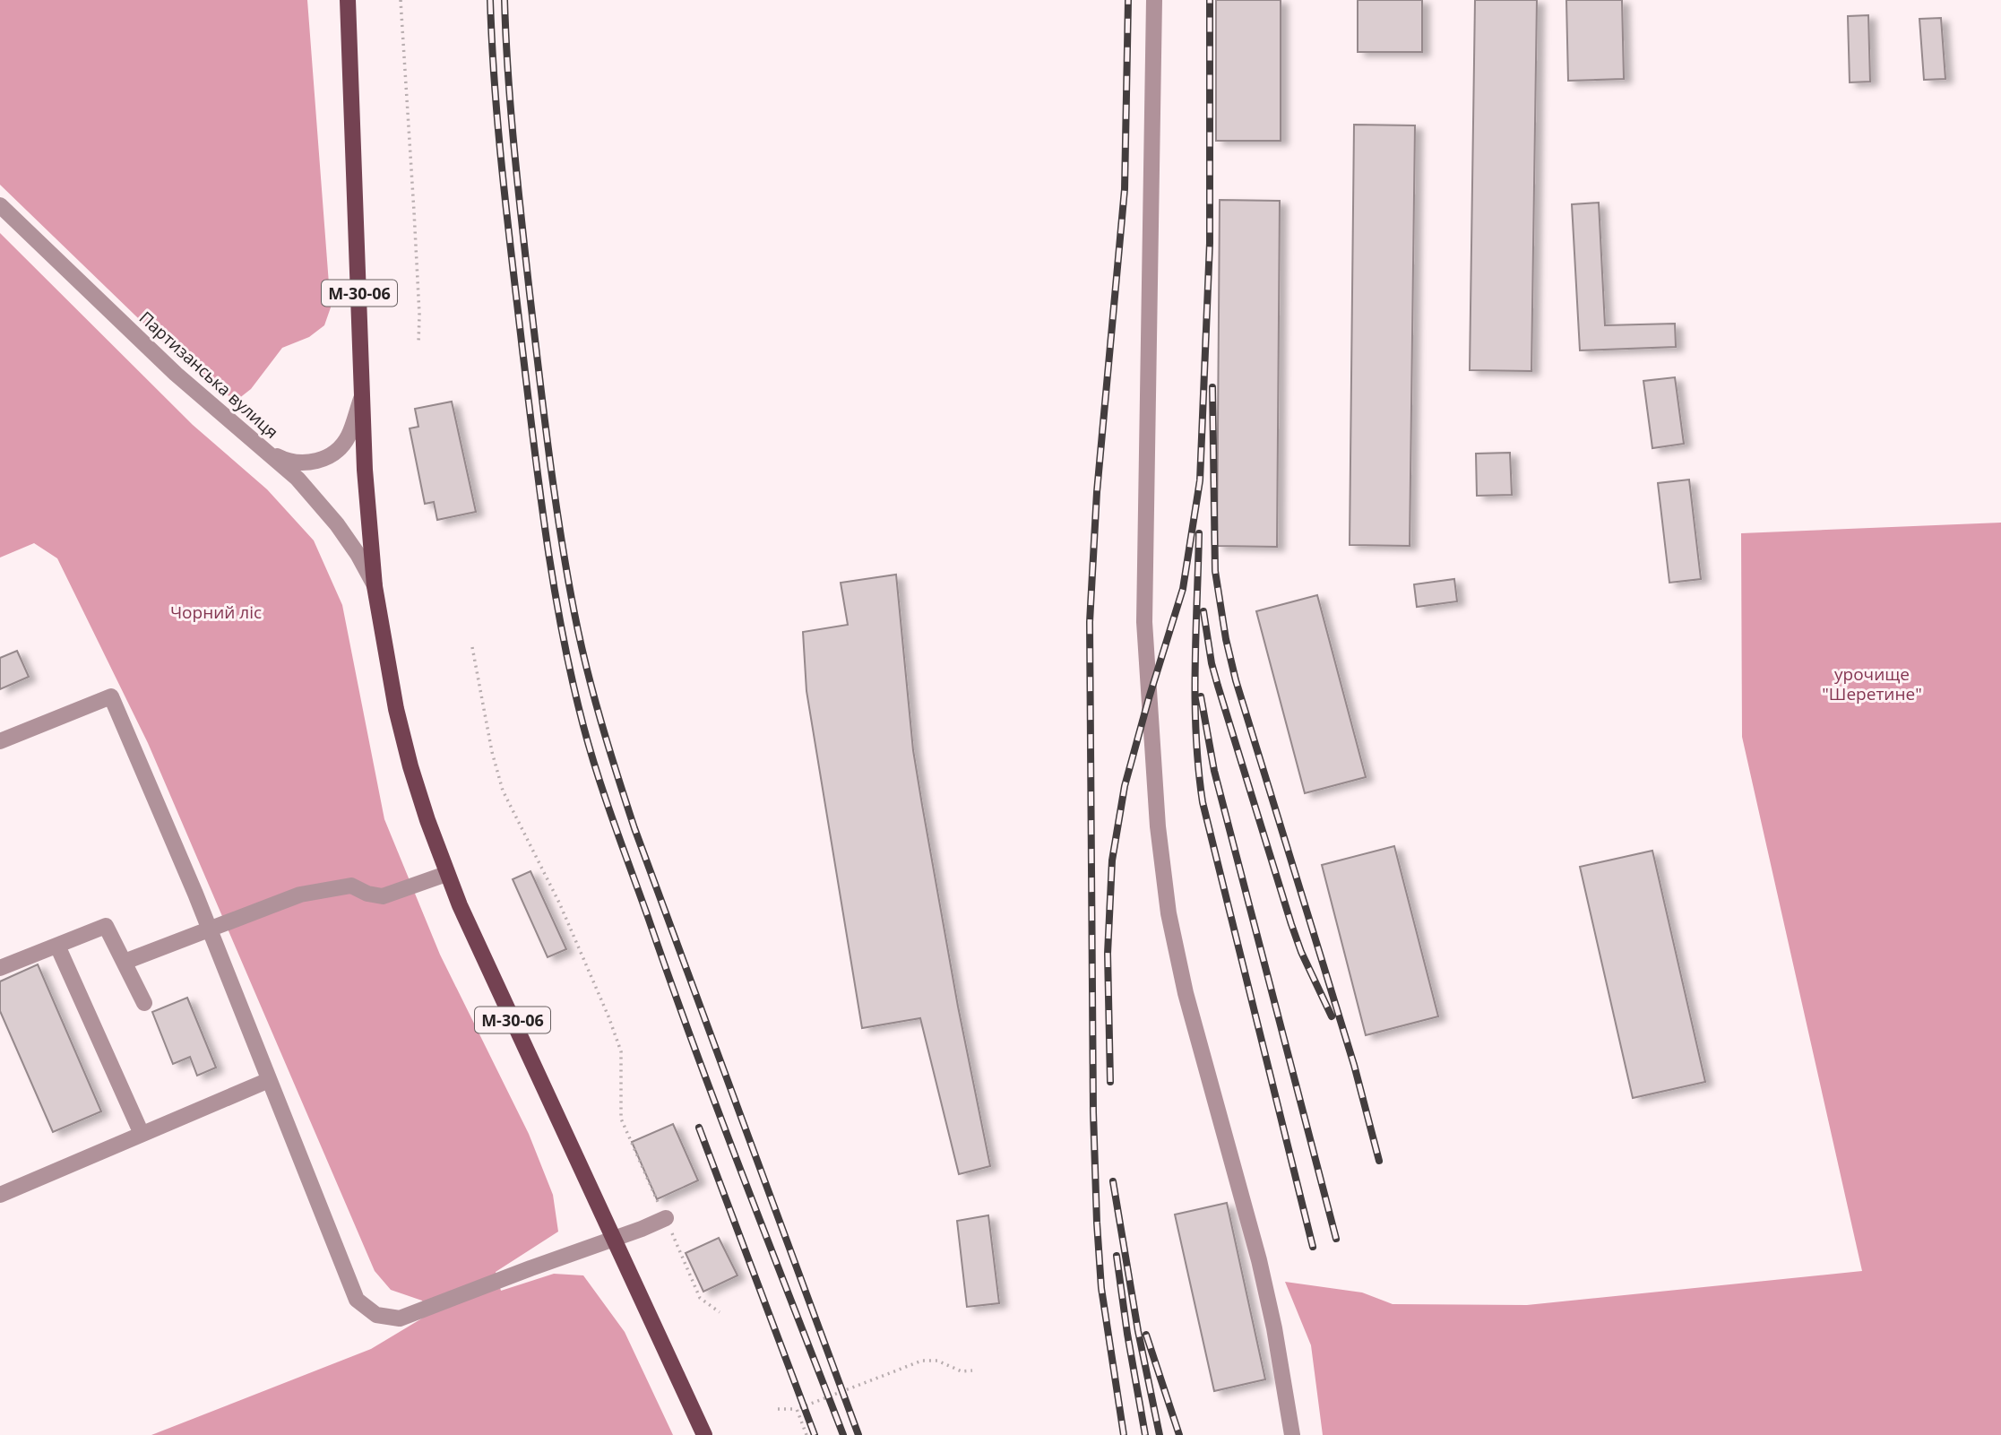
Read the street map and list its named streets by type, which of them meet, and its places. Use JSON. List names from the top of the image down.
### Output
{
  "streets": {
    "main road": ["М-30-06"],
    "street": ["Партизанська вулиця"]
  },
  "crossings": [
    ["М-30-06", "Партизанська вулиця"]
  ],
  "parks": ["Чорний ліс", "урочище \"Шеретине\""]
}
